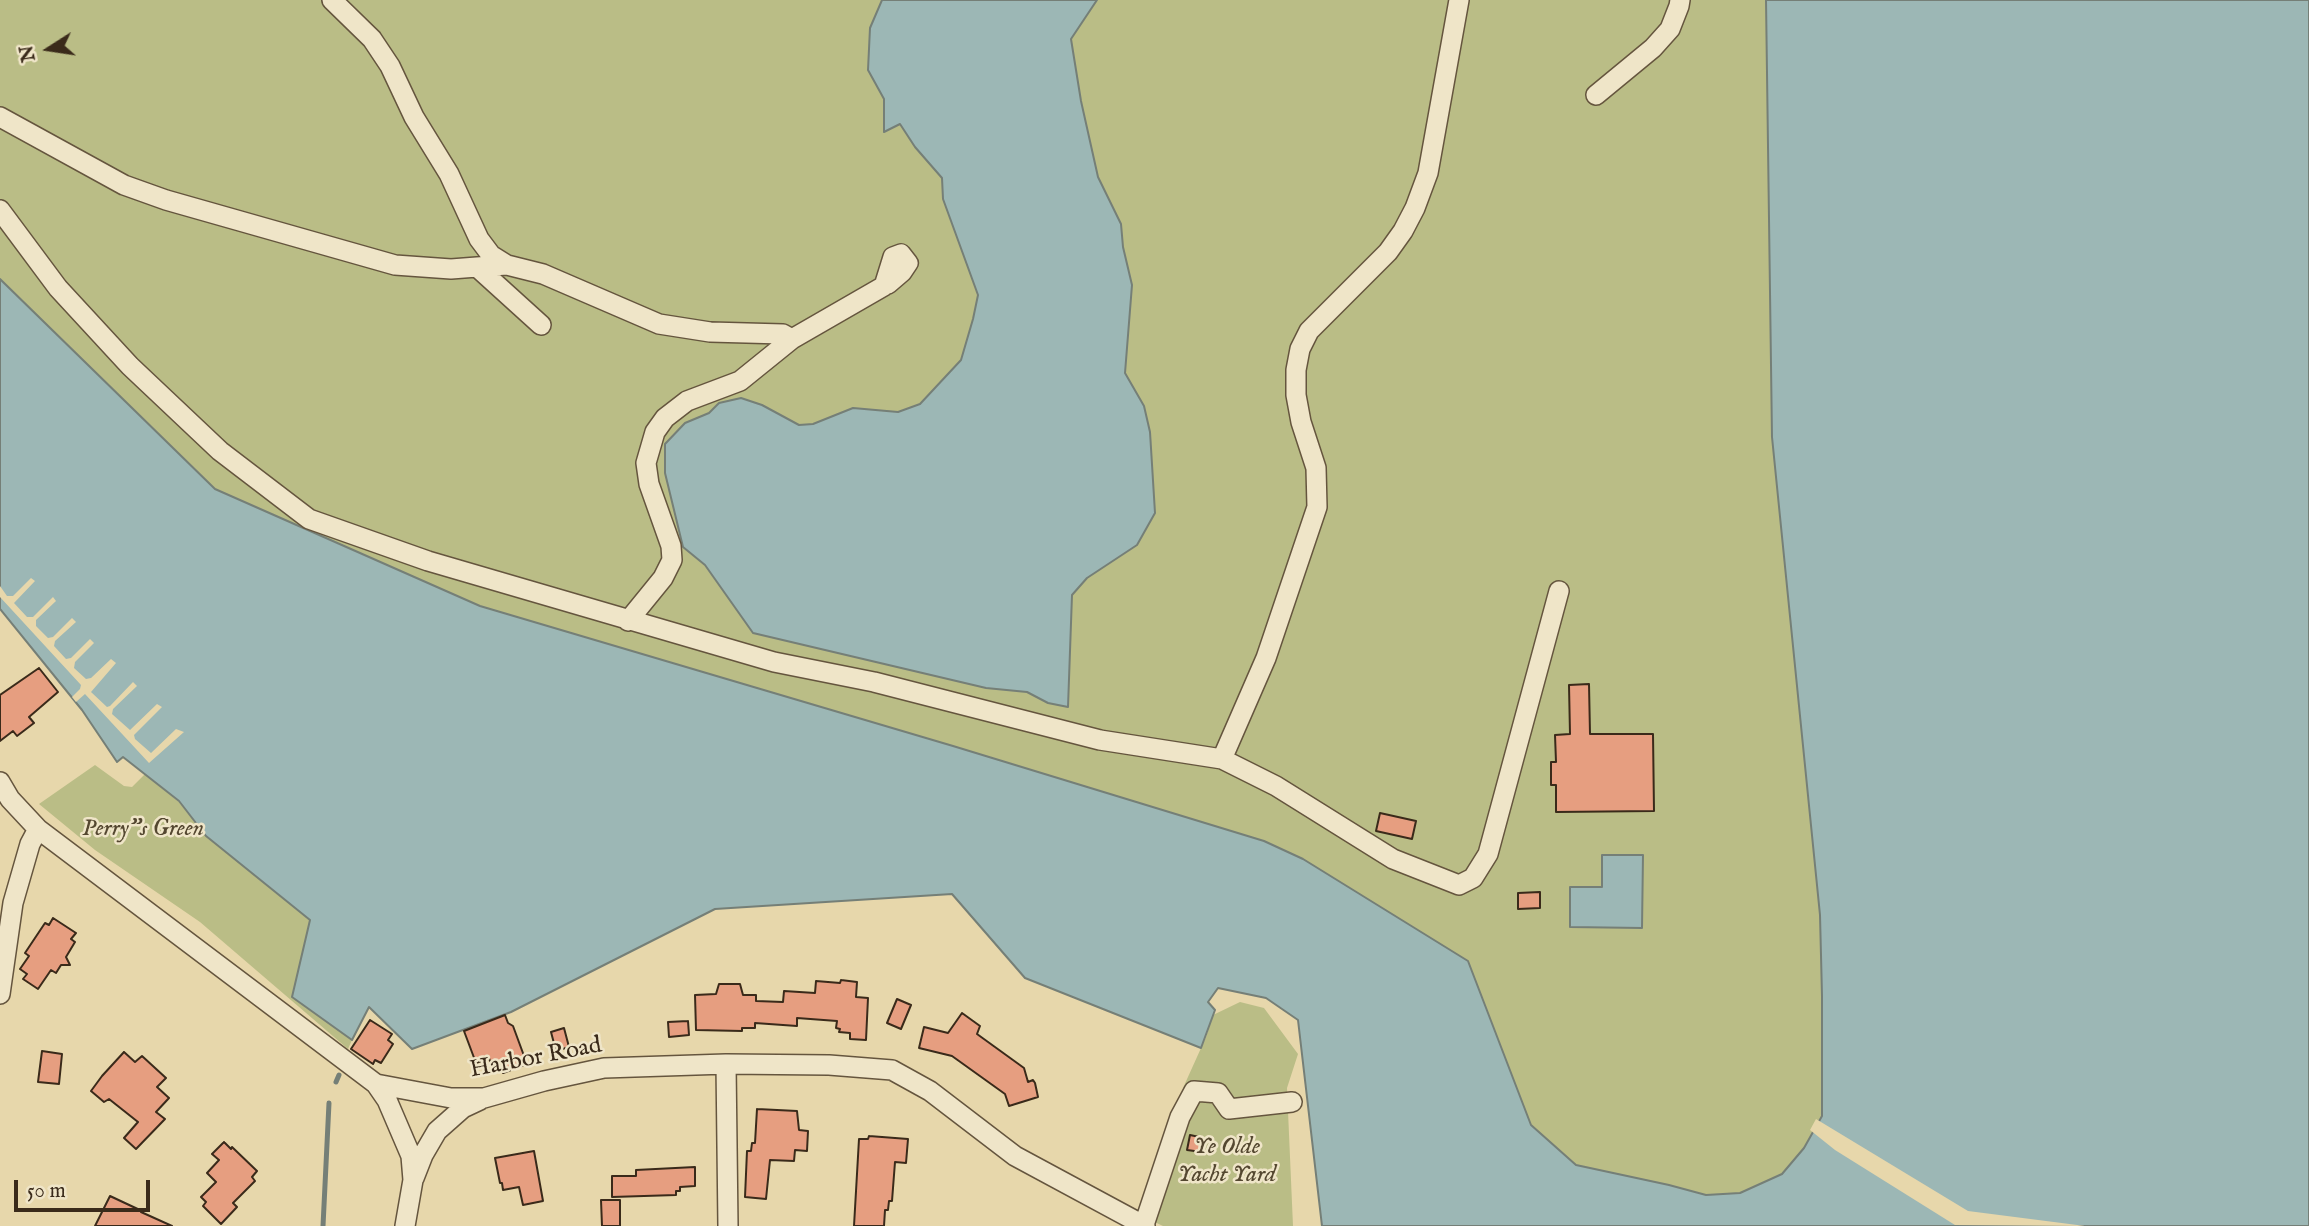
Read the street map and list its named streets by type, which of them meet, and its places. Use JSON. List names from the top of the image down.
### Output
{
  "streets": {
    "street": ["Harbor Road"]
  },
  "parks": ["Perry\"s Green", "Ye Olde Yacht Yard"],
  "scale_bar": "50 m",
  "north": "left"
}
